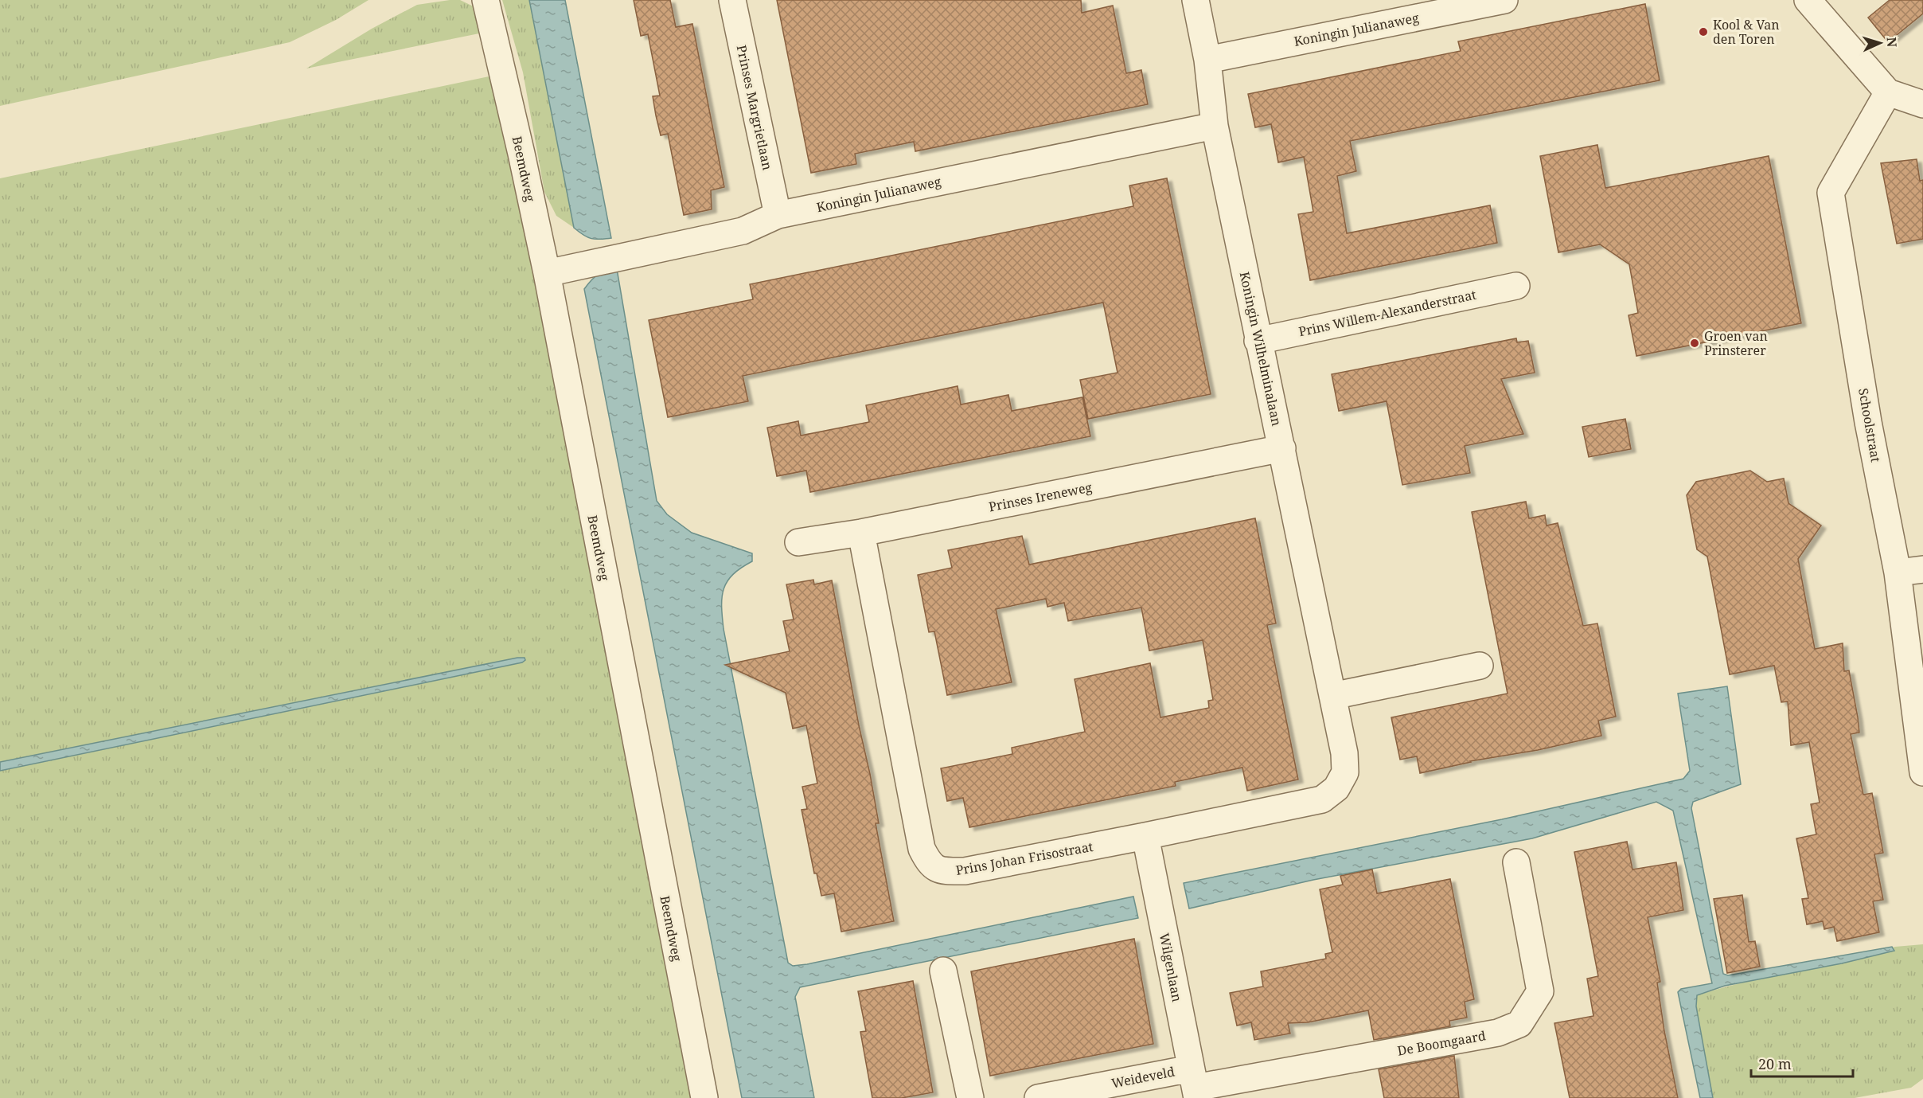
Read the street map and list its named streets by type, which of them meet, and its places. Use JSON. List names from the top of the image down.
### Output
{
  "streets": {
    "street": [
      "Koningin Julianaweg",
      "Prinses Margrietlaan",
      "Beemdweg",
      "Prins Willem-Alexanderstraat",
      "Koningin Wilhelminalaan",
      "Schoolstraat",
      "Prinses Ireneweg",
      "Prins Johan Frisostraat",
      "Wilgenlaan",
      "De Boomgaard",
      "Weideveld"
    ]
  },
  "crossings": [
    ["Koningin Julianaweg", "Prinses Margrietlaan"],
    ["Koningin Julianaweg", "Beemdweg"],
    ["Koningin Julianaweg", "Koningin Wilhelminalaan"],
    ["Prins Willem-Alexanderstraat", "Koningin Wilhelminalaan"],
    ["Koningin Wilhelminalaan", "Prinses Ireneweg"],
    ["Koningin Wilhelminalaan", "Prins Johan Frisostraat"],
    ["Prinses Ireneweg", "Prins Johan Frisostraat"],
    ["Prins Johan Frisostraat", "Wilgenlaan"],
    ["Wilgenlaan", "De Boomgaard"],
    ["Wilgenlaan", "Weideveld"],
    ["De Boomgaard", "Weideveld"]
  ],
  "places": ["Kool & Van den Toren", "Groen van Prinsterer"],
  "scale_bar": "20 m",
  "north": "right"
}
